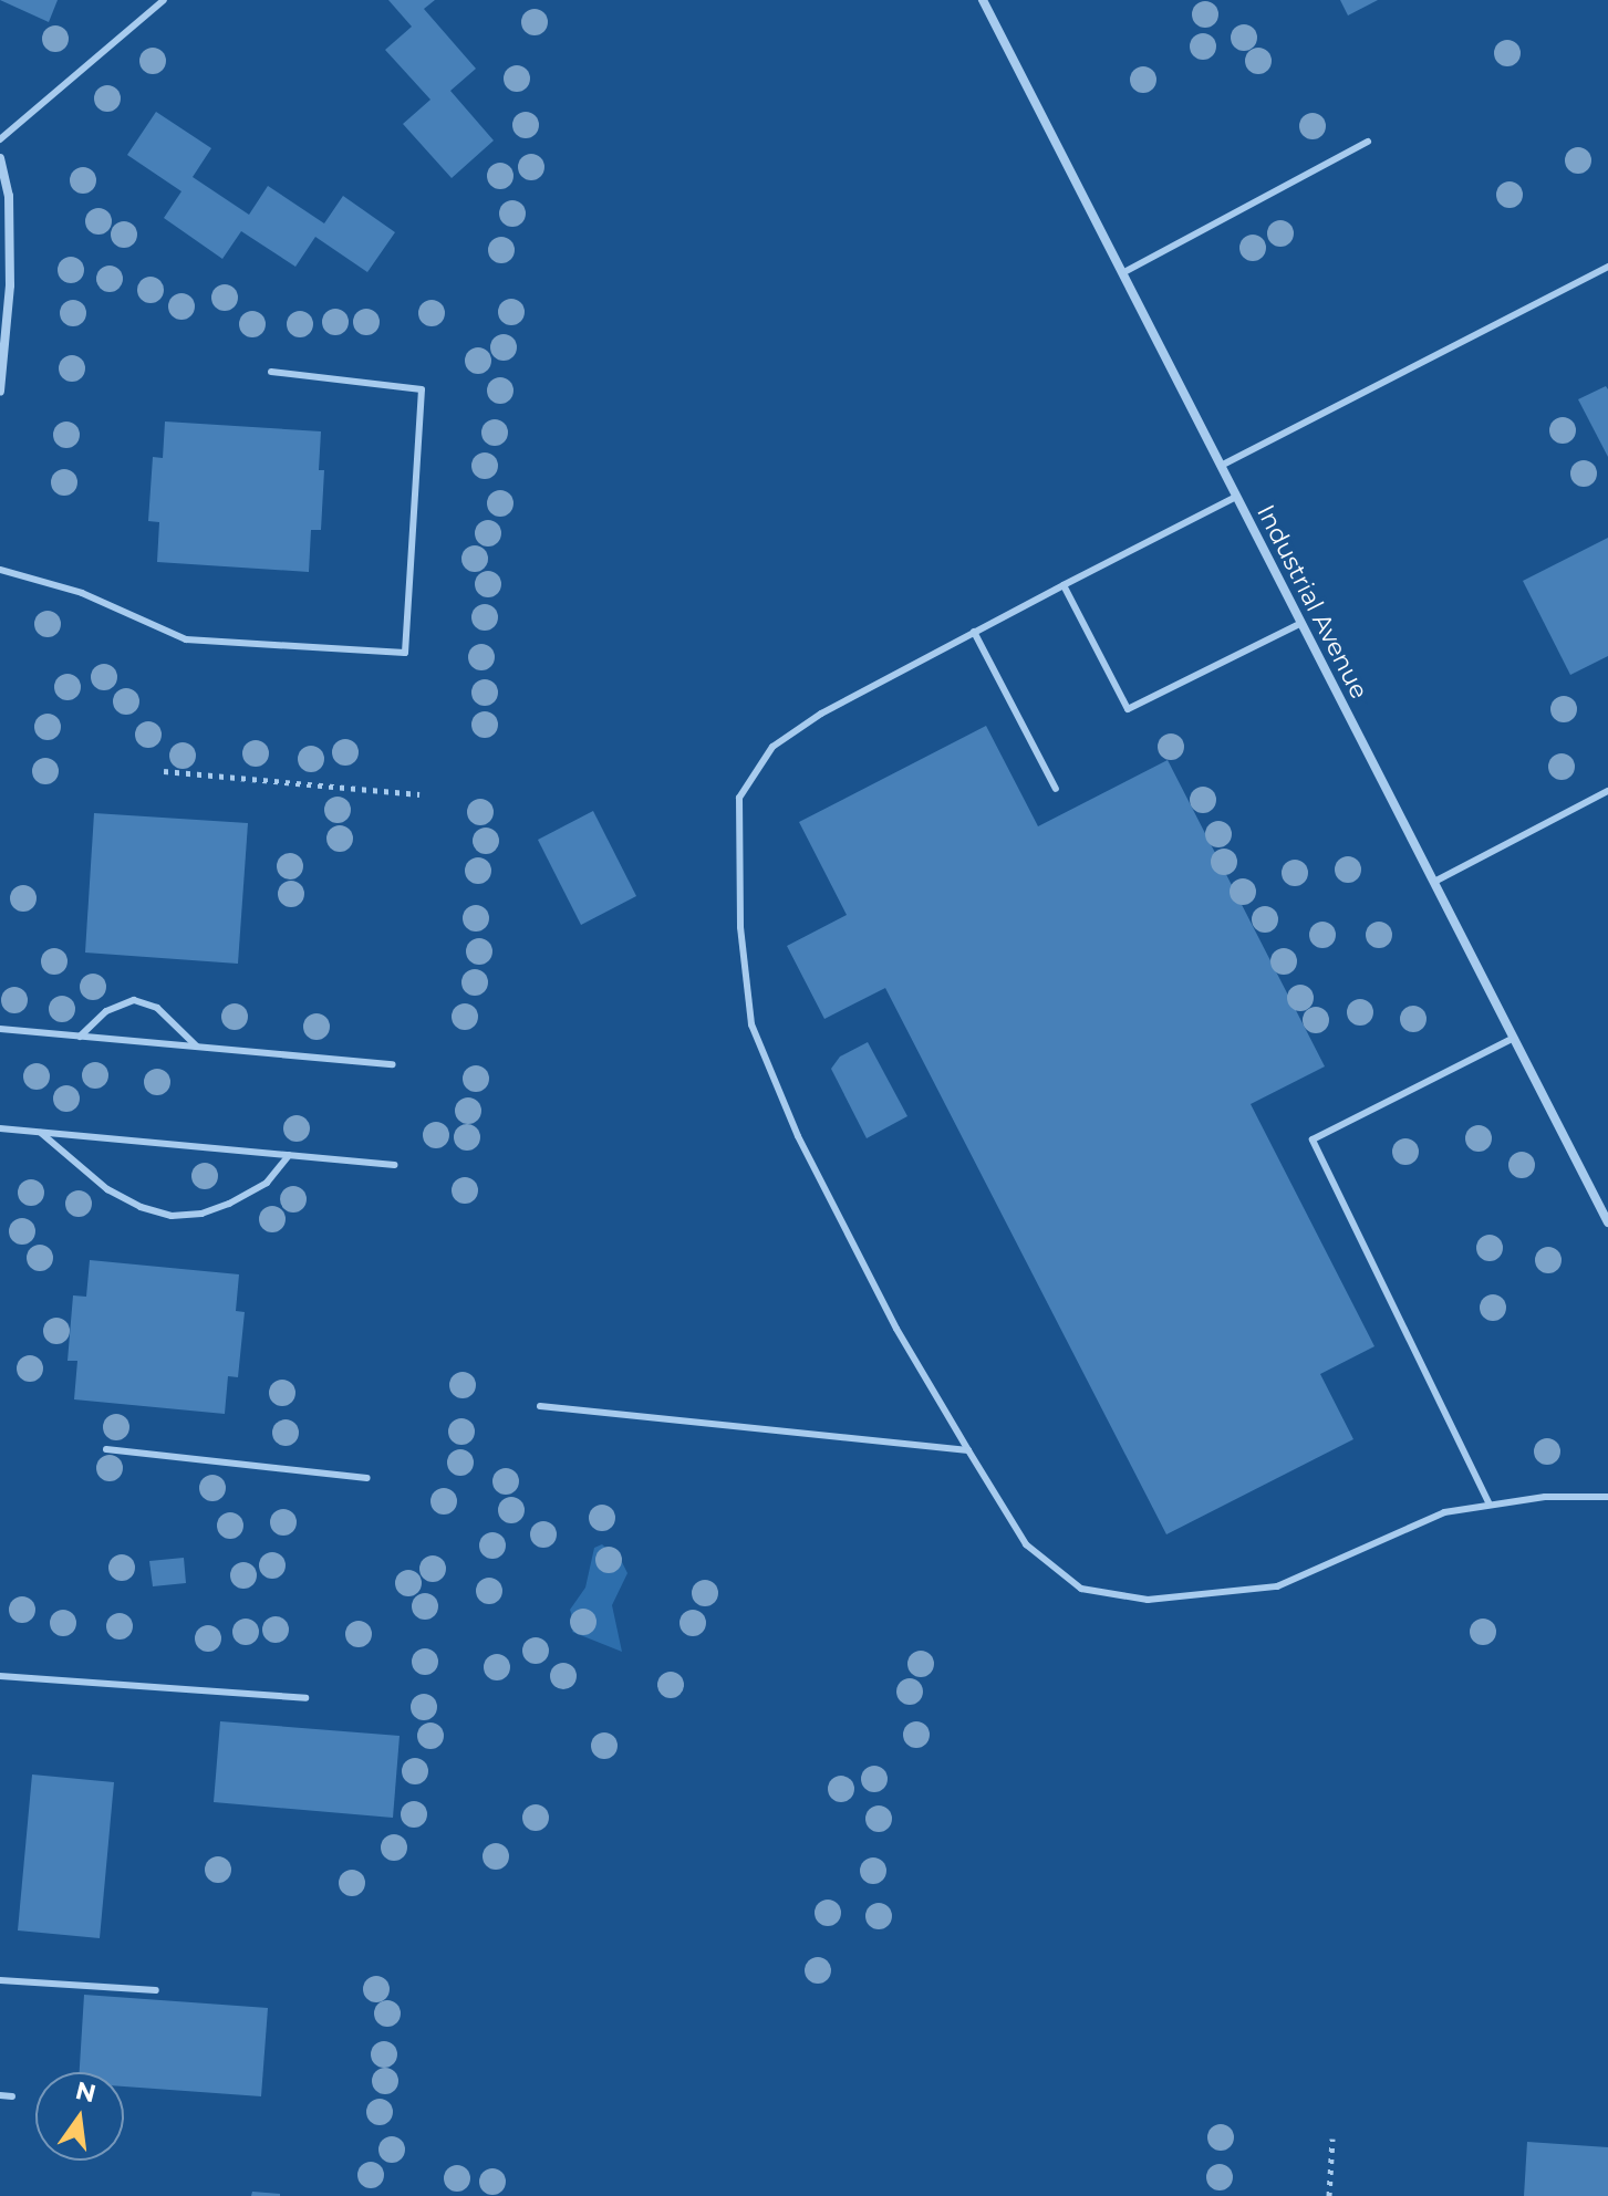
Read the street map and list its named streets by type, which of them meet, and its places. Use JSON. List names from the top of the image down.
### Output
{
  "streets": {
    "street": ["Industrial Avenue"]
  },
  "north": "top"
}
